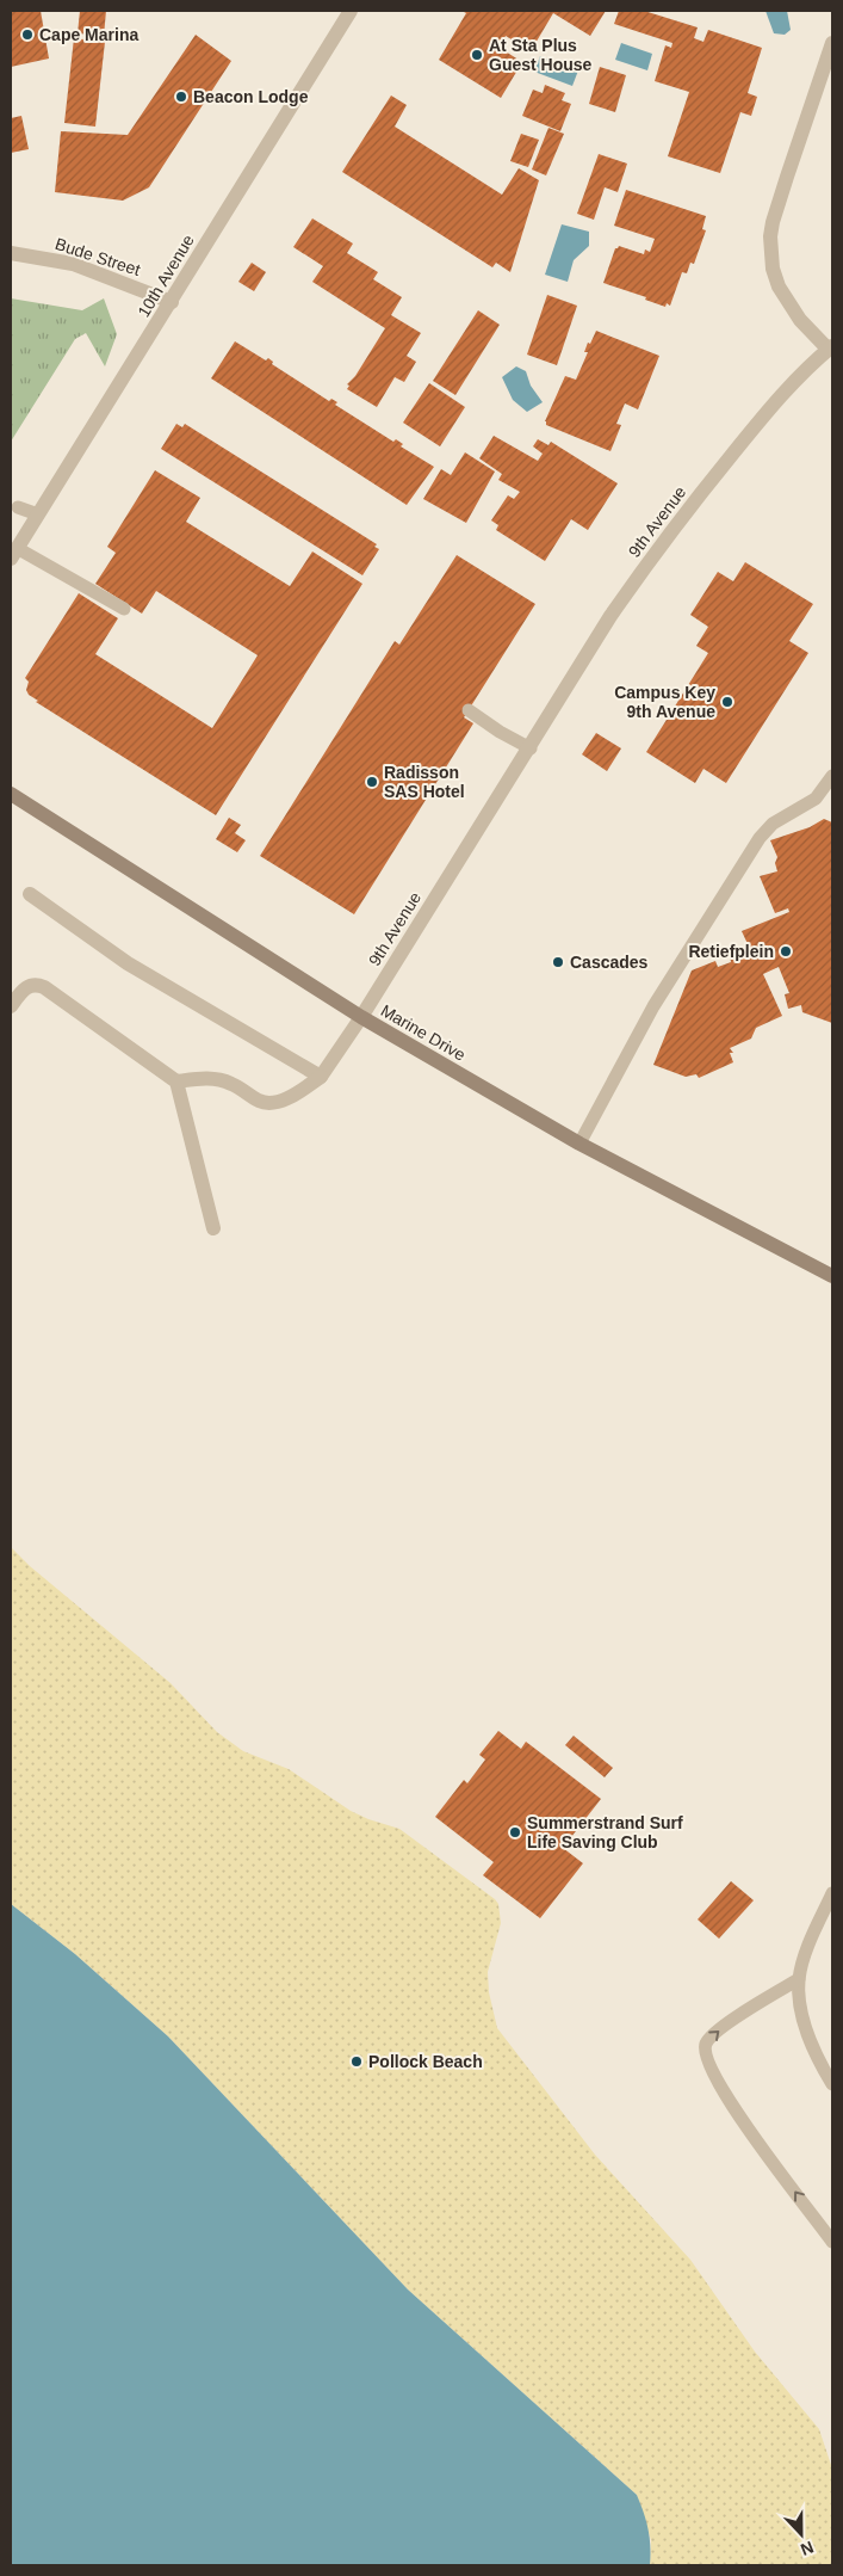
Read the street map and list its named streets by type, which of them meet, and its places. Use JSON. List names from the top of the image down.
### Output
{
  "streets": {
    "main road": ["Marine Drive"],
    "street": ["Bude Street", "10th Avenue", "9th Avenue"]
  },
  "crossings": [
    ["Bude Street", "10th Avenue"],
    ["9th Avenue", "Marine Drive"]
  ],
  "places": [
    "Cape Marina",
    "At Sta Plus Guest House",
    "Beacon Lodge",
    "Campus Key 9th Avenue",
    "Radisson SAS Hotel",
    "Retiefplein",
    "Cascades",
    "Summerstrand Surf Life Saving Club",
    "Pollock Beach"
  ],
  "north": "bottom"
}
